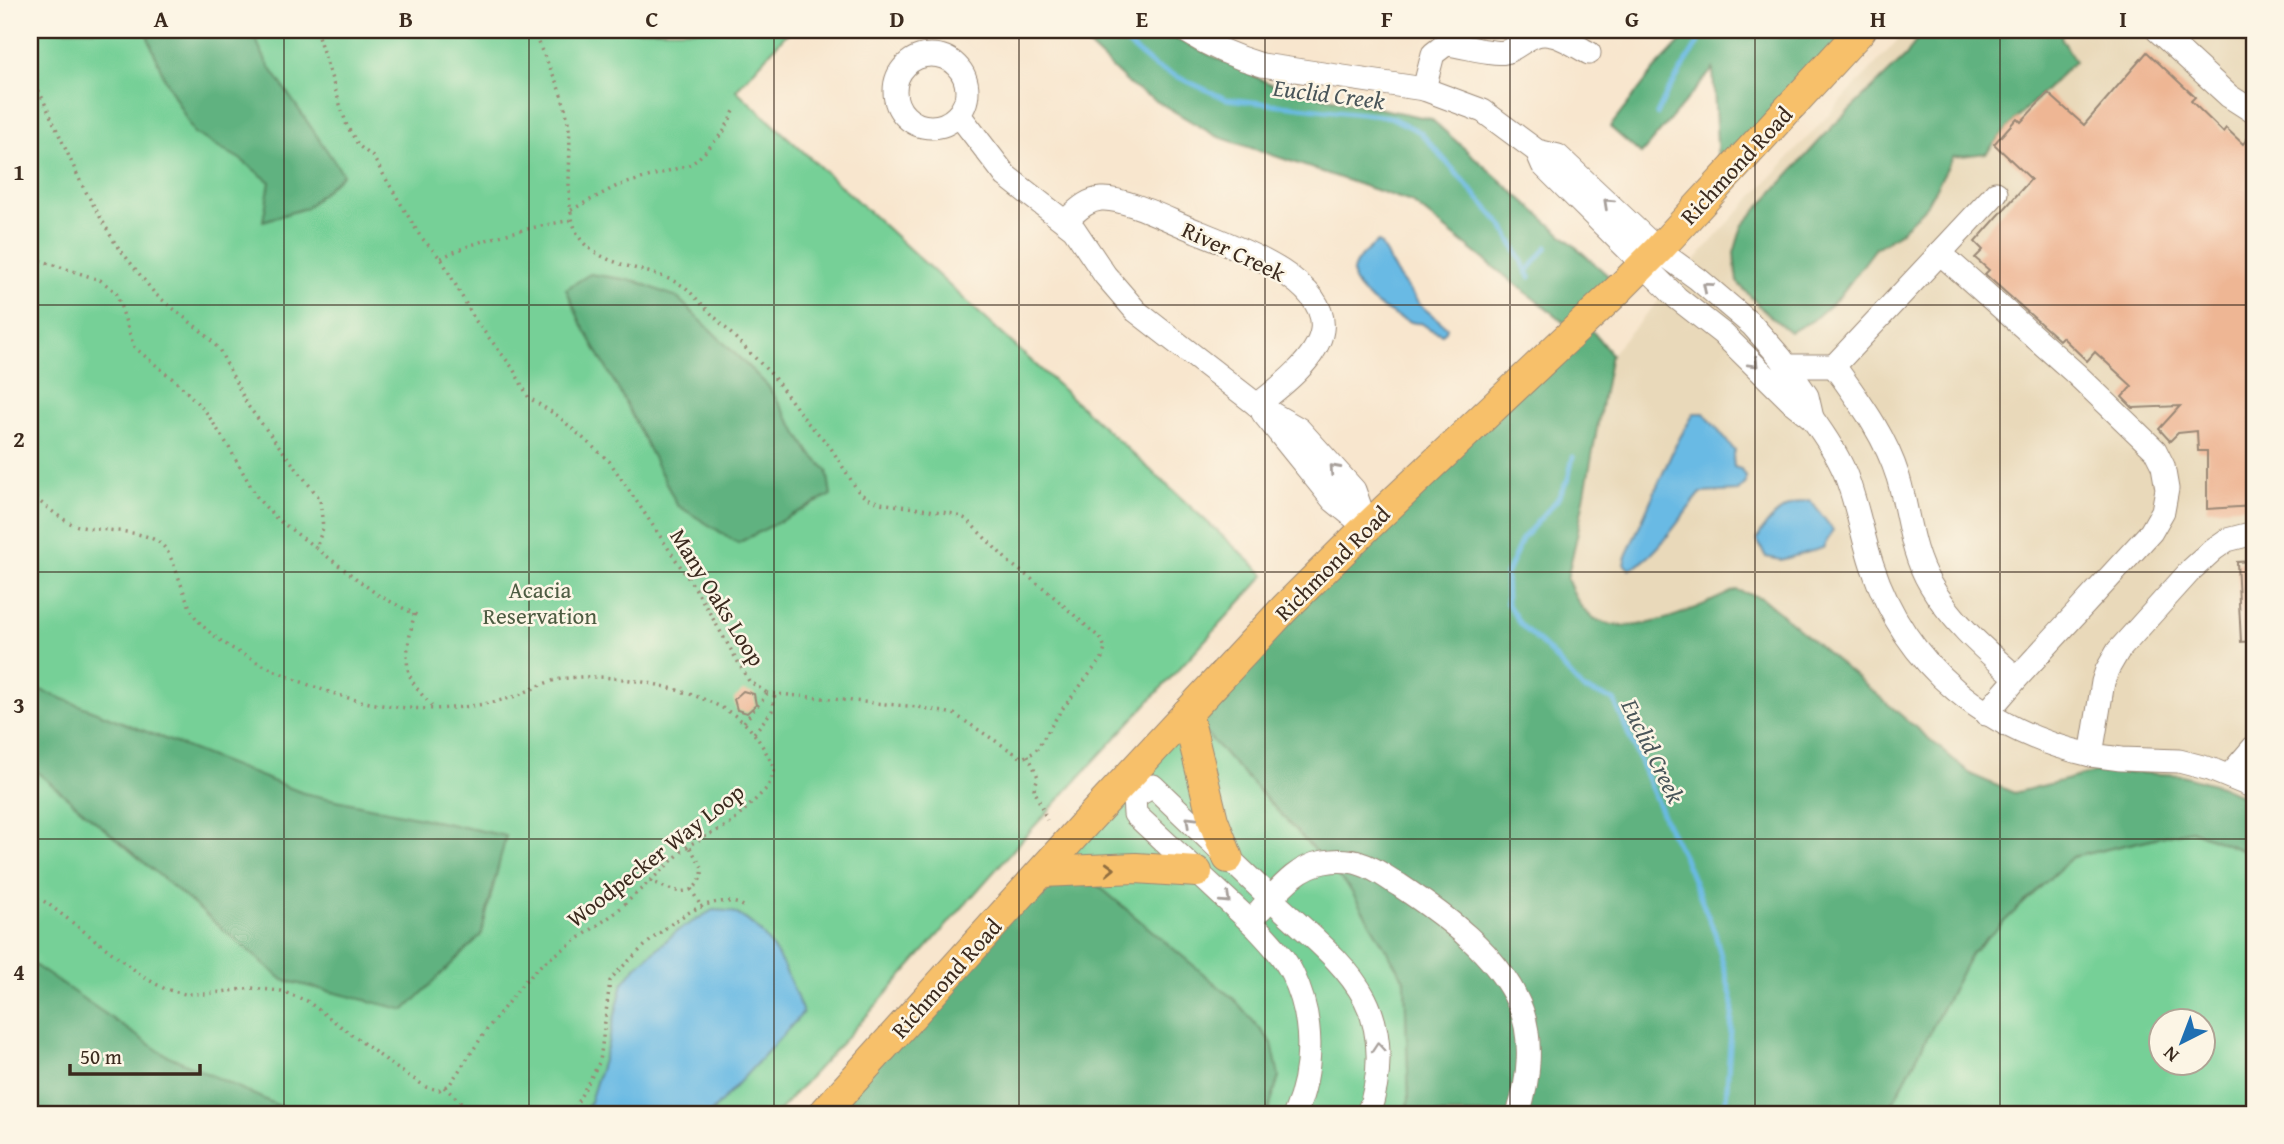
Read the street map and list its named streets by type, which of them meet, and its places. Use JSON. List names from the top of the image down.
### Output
{
  "streets": {
    "main road": ["Richmond Road"],
    "street": ["River Creek"],
    "path": ["Many Oaks Loop", "Woodpecker Way Loop"]
  },
  "water": ["Euclid Creek"],
  "parks": ["Acacia Reservation"],
  "scale_bar": "50 m",
  "north": "bottom left",
  "grid": {
    "columns": [
      "A",
      "B",
      "C",
      "D",
      "E",
      "F",
      "G",
      "H",
      "I"
    ],
    "rows": [
      "1",
      "2",
      "3",
      "4"
    ]
  }
}
